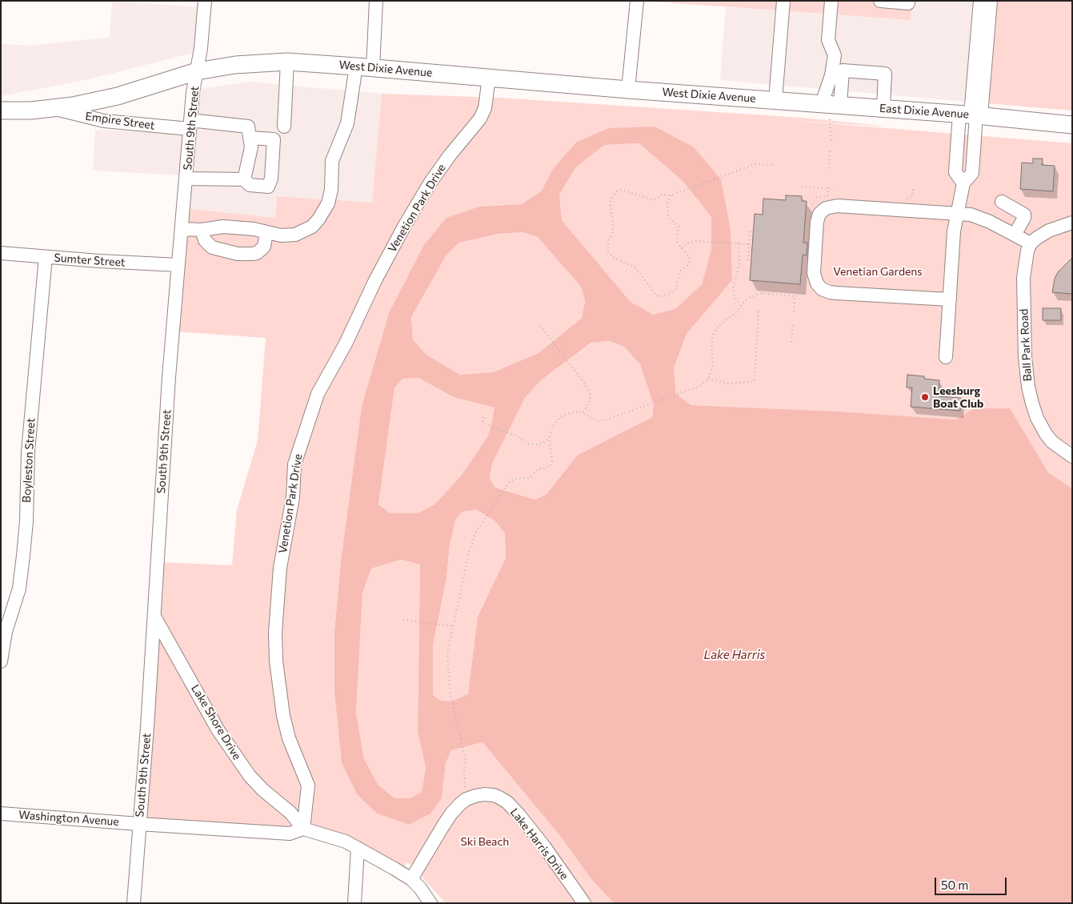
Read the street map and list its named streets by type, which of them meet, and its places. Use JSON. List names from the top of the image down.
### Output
{
  "streets": {
    "main road": ["West Dixie Avenue", "East Dixie Avenue"],
    "street": [
      "Empire Street",
      "South 9th Street",
      "Venetion Park Drive",
      "Sumter Street",
      "Ball Park Road",
      "Boyleston Street",
      "Lake Shore Drive",
      "Washington Avenue",
      "Lake Harris Drive"
    ]
  },
  "crossings": [
    ["West Dixie Avenue", "East Dixie Avenue"],
    ["West Dixie Avenue", "Empire Street"],
    ["West Dixie Avenue", "South 9th Street"],
    ["West Dixie Avenue", "Venetion Park Drive"],
    ["Empire Street", "South 9th Street"],
    ["South 9th Street", "Sumter Street"],
    ["South 9th Street", "Lake Shore Drive"],
    ["South 9th Street", "Washington Avenue"],
    ["Venetion Park Drive", "Lake Shore Drive"],
    ["Venetion Park Drive", "Washington Avenue"],
    ["Sumter Street", "Boyleston Street"],
    ["Lake Shore Drive", "Washington Avenue"]
  ],
  "water": ["Lake Harris"],
  "parks": ["Venetian Gardens", "Ski Beach"],
  "places": ["Leesburg Boat Club"],
  "scale_bar": "50 m"
}
